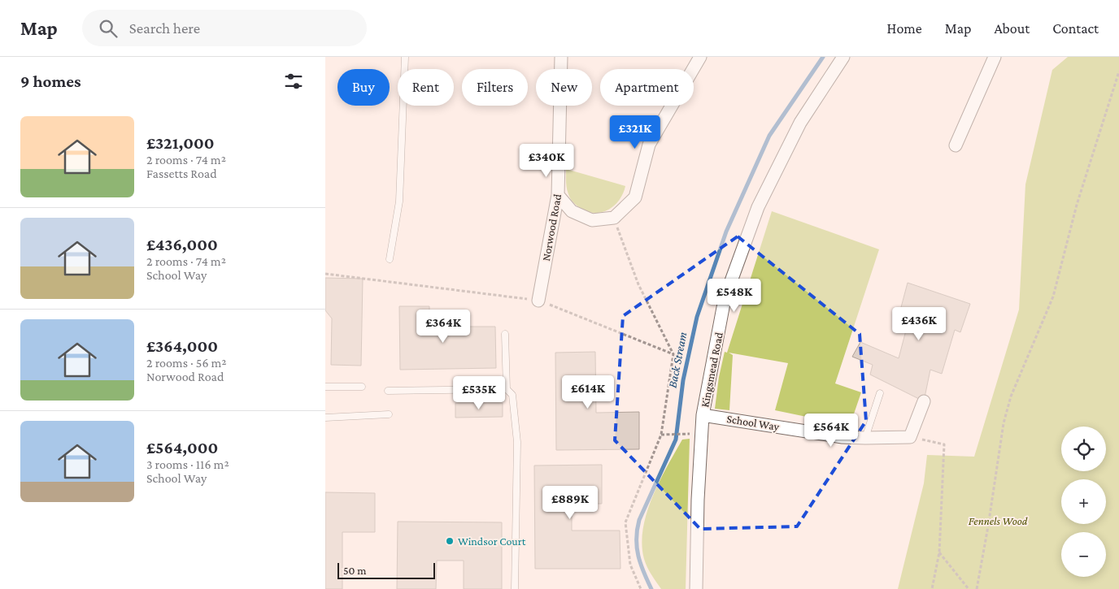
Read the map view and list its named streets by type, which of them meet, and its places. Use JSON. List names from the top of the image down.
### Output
{
  "streets": {
    "street": ["Norwood Road", "Kingsmead Road", "School Way"]
  },
  "crossings": [
    ["Kingsmead Road", "School Way"]
  ],
  "water": ["Back Stream"],
  "parks": ["Fennels Wood"],
  "places": ["Windsor Court"],
  "scale_bar": "50 m",
  "page": {
    "header": "Map",
    "search": "Search here",
    "nav": [
      "Home",
      "Map",
      "About",
      "Contact"
    ],
    "heading": "9 homes",
    "chip": [
      "Buy",
      "Rent",
      "Filters",
      "New",
      "Apartment"
    ],
    "list": [
      {
        "name": "£321,000",
        "note": "2 rooms · 74 m² · Fassetts Road"
      },
      {
        "name": "£436,000",
        "note": "2 rooms · 74 m² · School Way"
      },
      {
        "name": "£364,000",
        "note": "2 rooms · 56 m² · Norwood Road"
      },
      {
        "name": "£564,000",
        "note": "3 rooms · 116 m² · School Way"
      }
    ],
    "price": [
      "£321K",
      "£340K",
      "£548K",
      "£436K",
      "£364K",
      "£614K",
      "£535K",
      "£564K",
      "£889K"
    ],
    "map_buttons": ["+", "−"],
    "scale": "50 m"
  }
}
